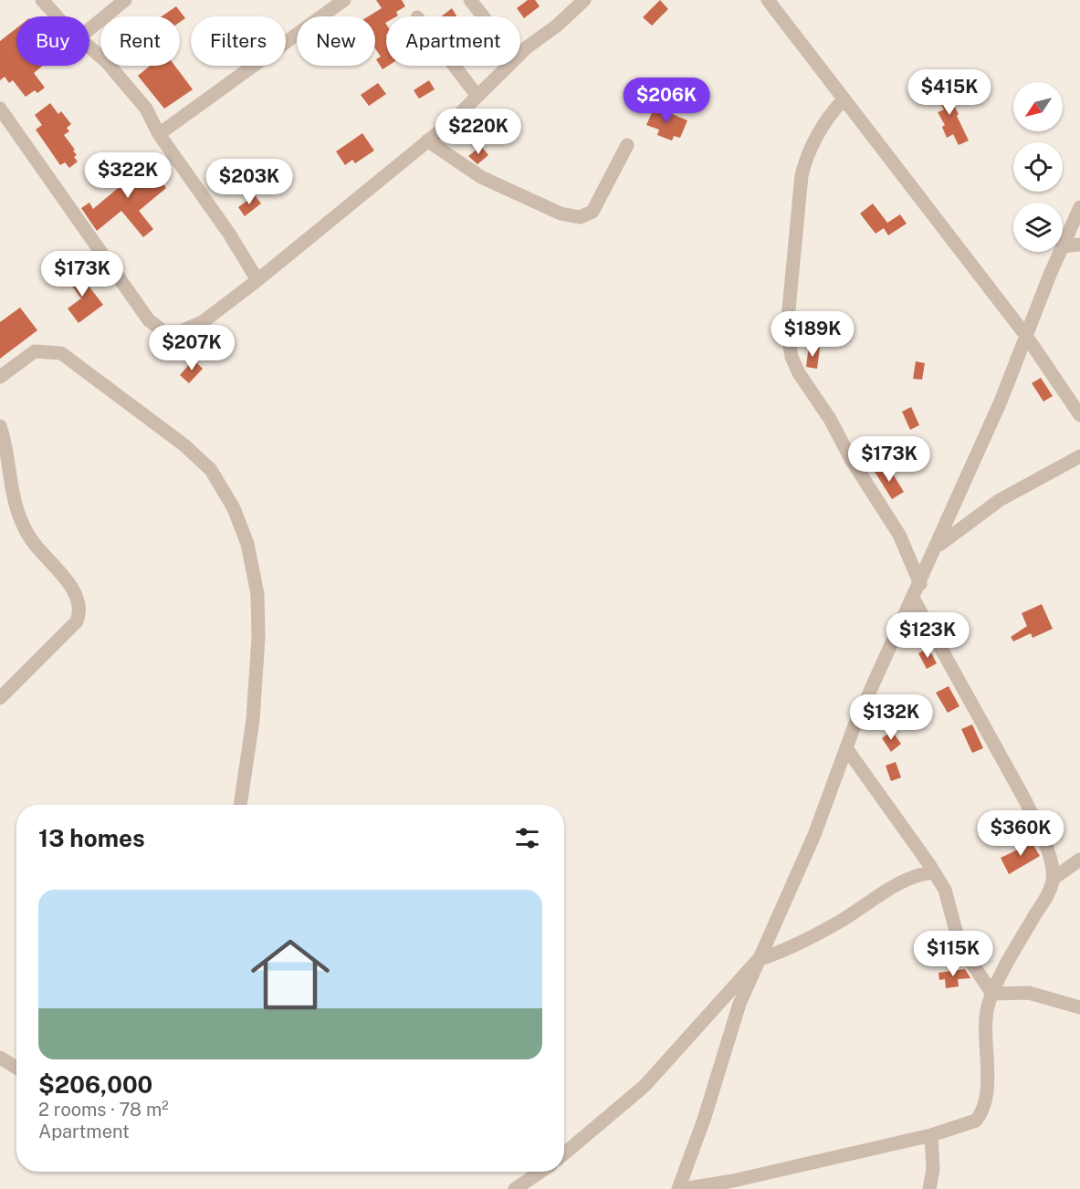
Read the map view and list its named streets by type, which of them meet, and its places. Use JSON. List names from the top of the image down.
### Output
{
  "north": "bottom left",
  "page": {
    "chip": [
      "Buy",
      "Rent",
      "Filters",
      "New",
      "Apartment"
    ],
    "price": [
      "$415K",
      "$206K",
      "$220K",
      "$322K",
      "$203K",
      "$173K",
      "$189K",
      "$207K",
      "$173K",
      "$123K",
      "$132K",
      "$360K",
      "$115K"
    ],
    "heading": "13 homes",
    "list": [
      {
        "name": "$206,000",
        "note": "2 rooms · 78 m² · Apartment"
      }
    ]
  }
}
